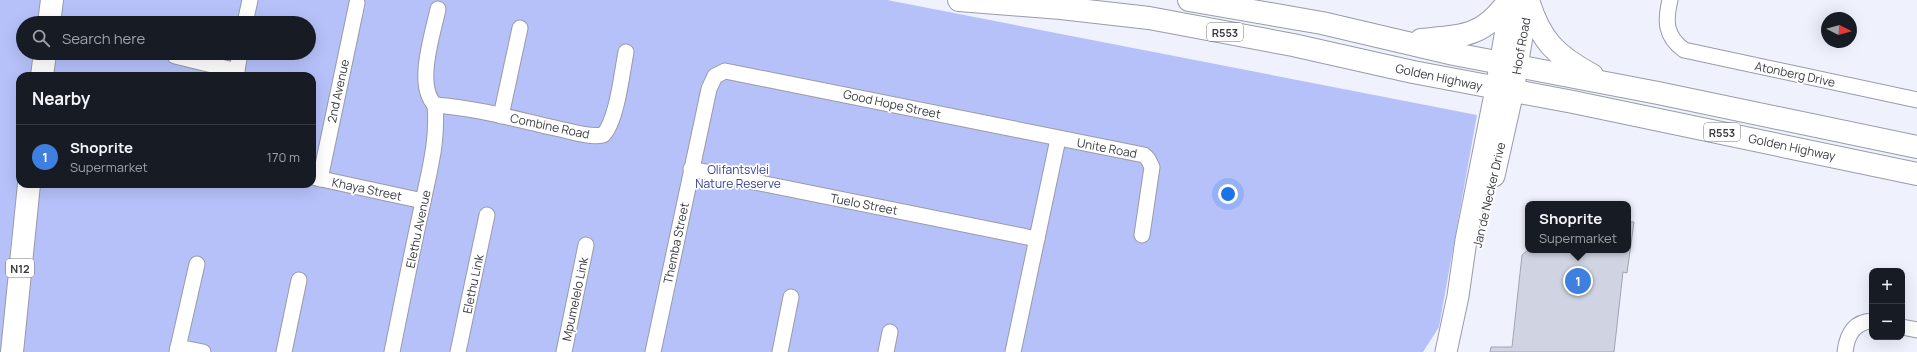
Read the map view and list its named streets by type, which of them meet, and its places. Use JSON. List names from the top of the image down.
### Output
{
  "streets": {
    "main road": [
      "R553",
      "Hoof Road",
      "Golden Highway",
      "Jan de Necker Drive",
      "N12"
    ],
    "street": [
      "Atonberg Drive",
      "2nd Avenue",
      "Good Hope Street",
      "Combine Road",
      "Unite Road",
      "Khaya Street",
      "Tuelo Street",
      "Elethu Avenue",
      "Themba Street",
      "Elethu Link",
      "Mpumelelo Link"
    ]
  },
  "crossings": [
    ["R553", "Hoof Road"],
    ["Hoof Road", "Golden Highway"],
    ["Hoof Road", "Jan de Necker Drive"],
    ["Golden Highway", "Jan de Necker Drive"],
    ["2nd Avenue", "Khaya Street"],
    ["Good Hope Street", "Unite Road"],
    ["Good Hope Street", "Themba Street"],
    ["Combine Road", "Elethu Avenue"],
    ["Khaya Street", "Elethu Avenue"],
    ["Tuelo Street", "Themba Street"]
  ],
  "parks": ["Olifantsvlei Nature Reserve"],
  "north": "right",
  "page": {
    "search": "Search here",
    "heading": "Nearby",
    "list": [
      {
        "mark": "1",
        "name": "Shoprite",
        "note": "Supermarket",
        "value": "170 m"
      }
    ],
    "popup": ["Shoprite", "Supermarket"],
    "pins": "1",
    "map_buttons": ["+", "−"]
  }
}
